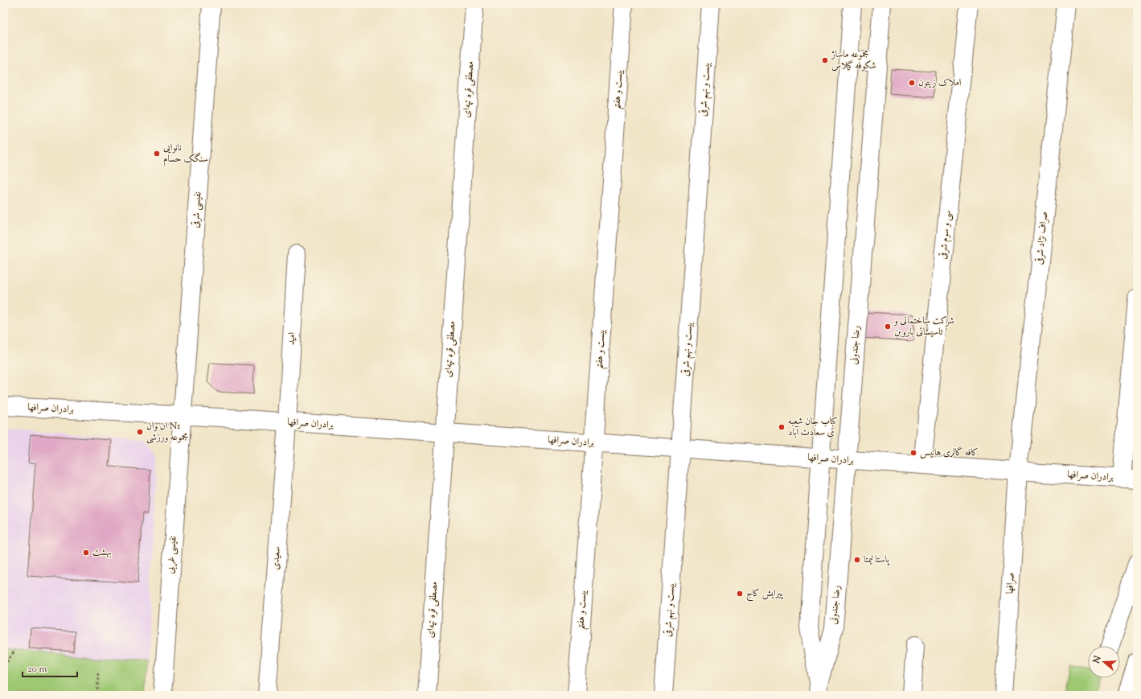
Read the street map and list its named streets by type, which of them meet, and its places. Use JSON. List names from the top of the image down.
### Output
{
  "streets": {
    "street": [
      "مصطفی قره تپه‌ای",
      "بیست و هفتم",
      "بیست و نهم شرقی",
      "نفیسی شرقی",
      "سی و سوم شرقی",
      "صراف‌ نژاد شرقی",
      "امید",
      "رضا جندونی",
      "برادران صرافها",
      "نفیسی غربی",
      "سعیدی",
      "صرافها"
    ]
  },
  "crossings": [
    ["مصطفی قره تپه‌ای", "برادران صرافها"],
    ["بیست و هفتم", "برادران صرافها"],
    ["بیست و نهم شرقی", "برادران صرافها"],
    ["نفیسی شرقی", "برادران صرافها"],
    ["نفیسی شرقی", "نفیسی غربی"],
    ["سی و سوم شرقی", "برادران صرافها"],
    ["صراف‌ نژاد شرقی", "برادران صرافها"],
    ["صراف‌ نژاد شرقی", "صرافها"],
    ["امید", "برادران صرافها"],
    ["امید", "سعیدی"],
    ["رضا جندونی", "برادران صرافها"],
    ["برادران صرافها", "نفیسی غربی"],
    ["برادران صرافها", "سعیدی"],
    ["برادران صرافها", "صرافها"]
  ],
  "places": [
    "مجموعه ماساژ شکوفه گیلاس",
    "املاک زیتون",
    "نانوایی سنگک حسام",
    "شرکت ساختمانی و تاسیساتی باروبن",
    "کباب جان شعبه ی سعادت آباد",
    "ان وان N1 مجموعه ورزشی",
    "کافه گالری هانیس",
    "بهشت",
    "پاستا لیمتا",
    "پیرایش کاج"
  ],
  "scale_bar": "20 m",
  "north": "left"
}
